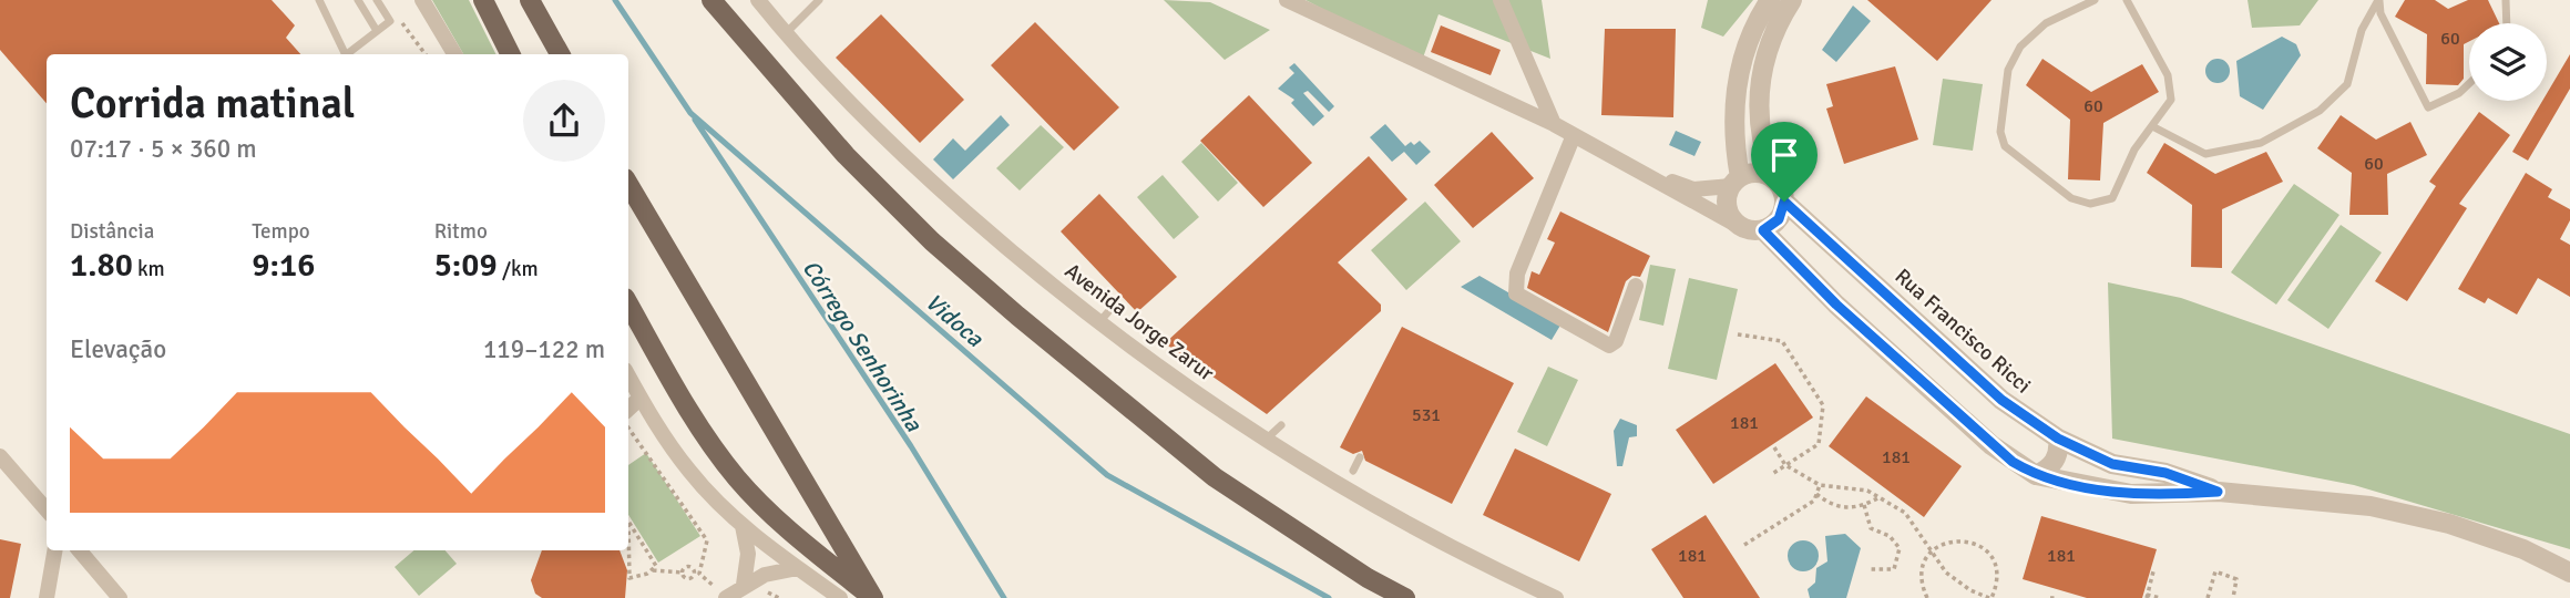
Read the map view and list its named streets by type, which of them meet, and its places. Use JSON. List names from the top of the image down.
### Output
{
  "streets": {
    "street": ["Avenida Jorge Zarur", "Rua Francisco Ricci"]
  },
  "water": ["Vidoca", "Córrego Senhorinha"],
  "house_numbers": [
    "60",
    "60",
    "60",
    "531",
    "181",
    "181",
    "181",
    "181"
  ],
  "page": {
    "heading": ["Corrida matinal", "07:17 · 5 × 360 m"],
    "stats": [
      ["Distância", "1.80 km"],
      ["Tempo", "9:16"],
      ["Ritmo", "5:09 /km"]
    ],
    "chart": ["Elevação", "119–122 m"]
  }
}
